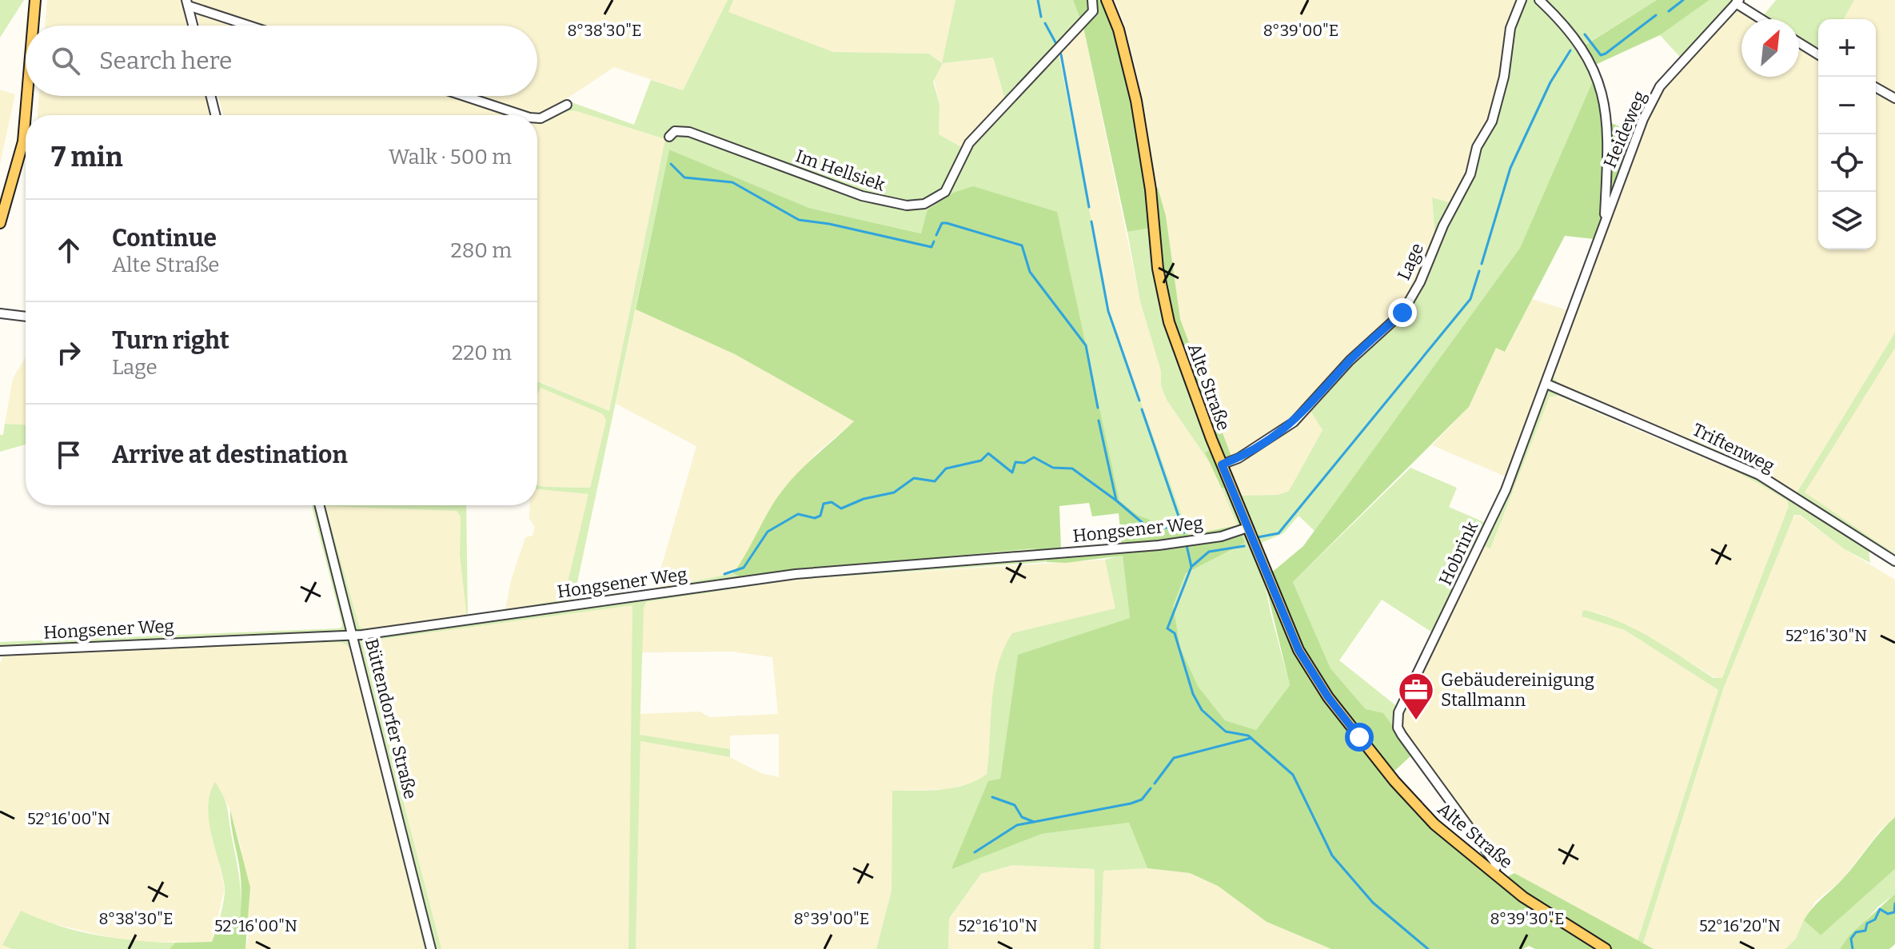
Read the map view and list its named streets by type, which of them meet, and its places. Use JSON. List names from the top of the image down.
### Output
{
  "streets": {
    "main road": ["Alte Straße"],
    "street": [
      "Heideweg",
      "Im Hellsiek",
      "Lage",
      "Triftenweg",
      "Hongsener Weg",
      "Hobrink",
      "Büttendorfer Straße"
    ]
  },
  "crossings": [
    ["Heideweg", "Hobrink"],
    ["Lage", "Alte Straße"],
    ["Alte Straße", "Hongsener Weg"],
    ["Alte Straße", "Hobrink"],
    ["Triftenweg", "Hobrink"],
    ["Hongsener Weg", "Büttendorfer Straße"]
  ],
  "places": {
    "office": ["Gebäudereinigung Stallmann"]
  },
  "north": "top right",
  "page": {
    "map_buttons": ["+", "−"],
    "search": "Search here",
    "heading": ["7 min", "Walk · 500 m"],
    "list": [
      ["Continue", "Alte Straße", "280 m"],
      ["Turn right", "Lage", "220 m"],
      "Arrive at destination"
    ]
  },
  "coordinates": [
    "8°38'30\"E",
    "8°39'00\"E",
    "52°16'30\"N",
    "52°16'00\"N",
    "8°39'30\"E",
    "52°16'10\"N",
    "52°16'20\"N"
  ]
}
